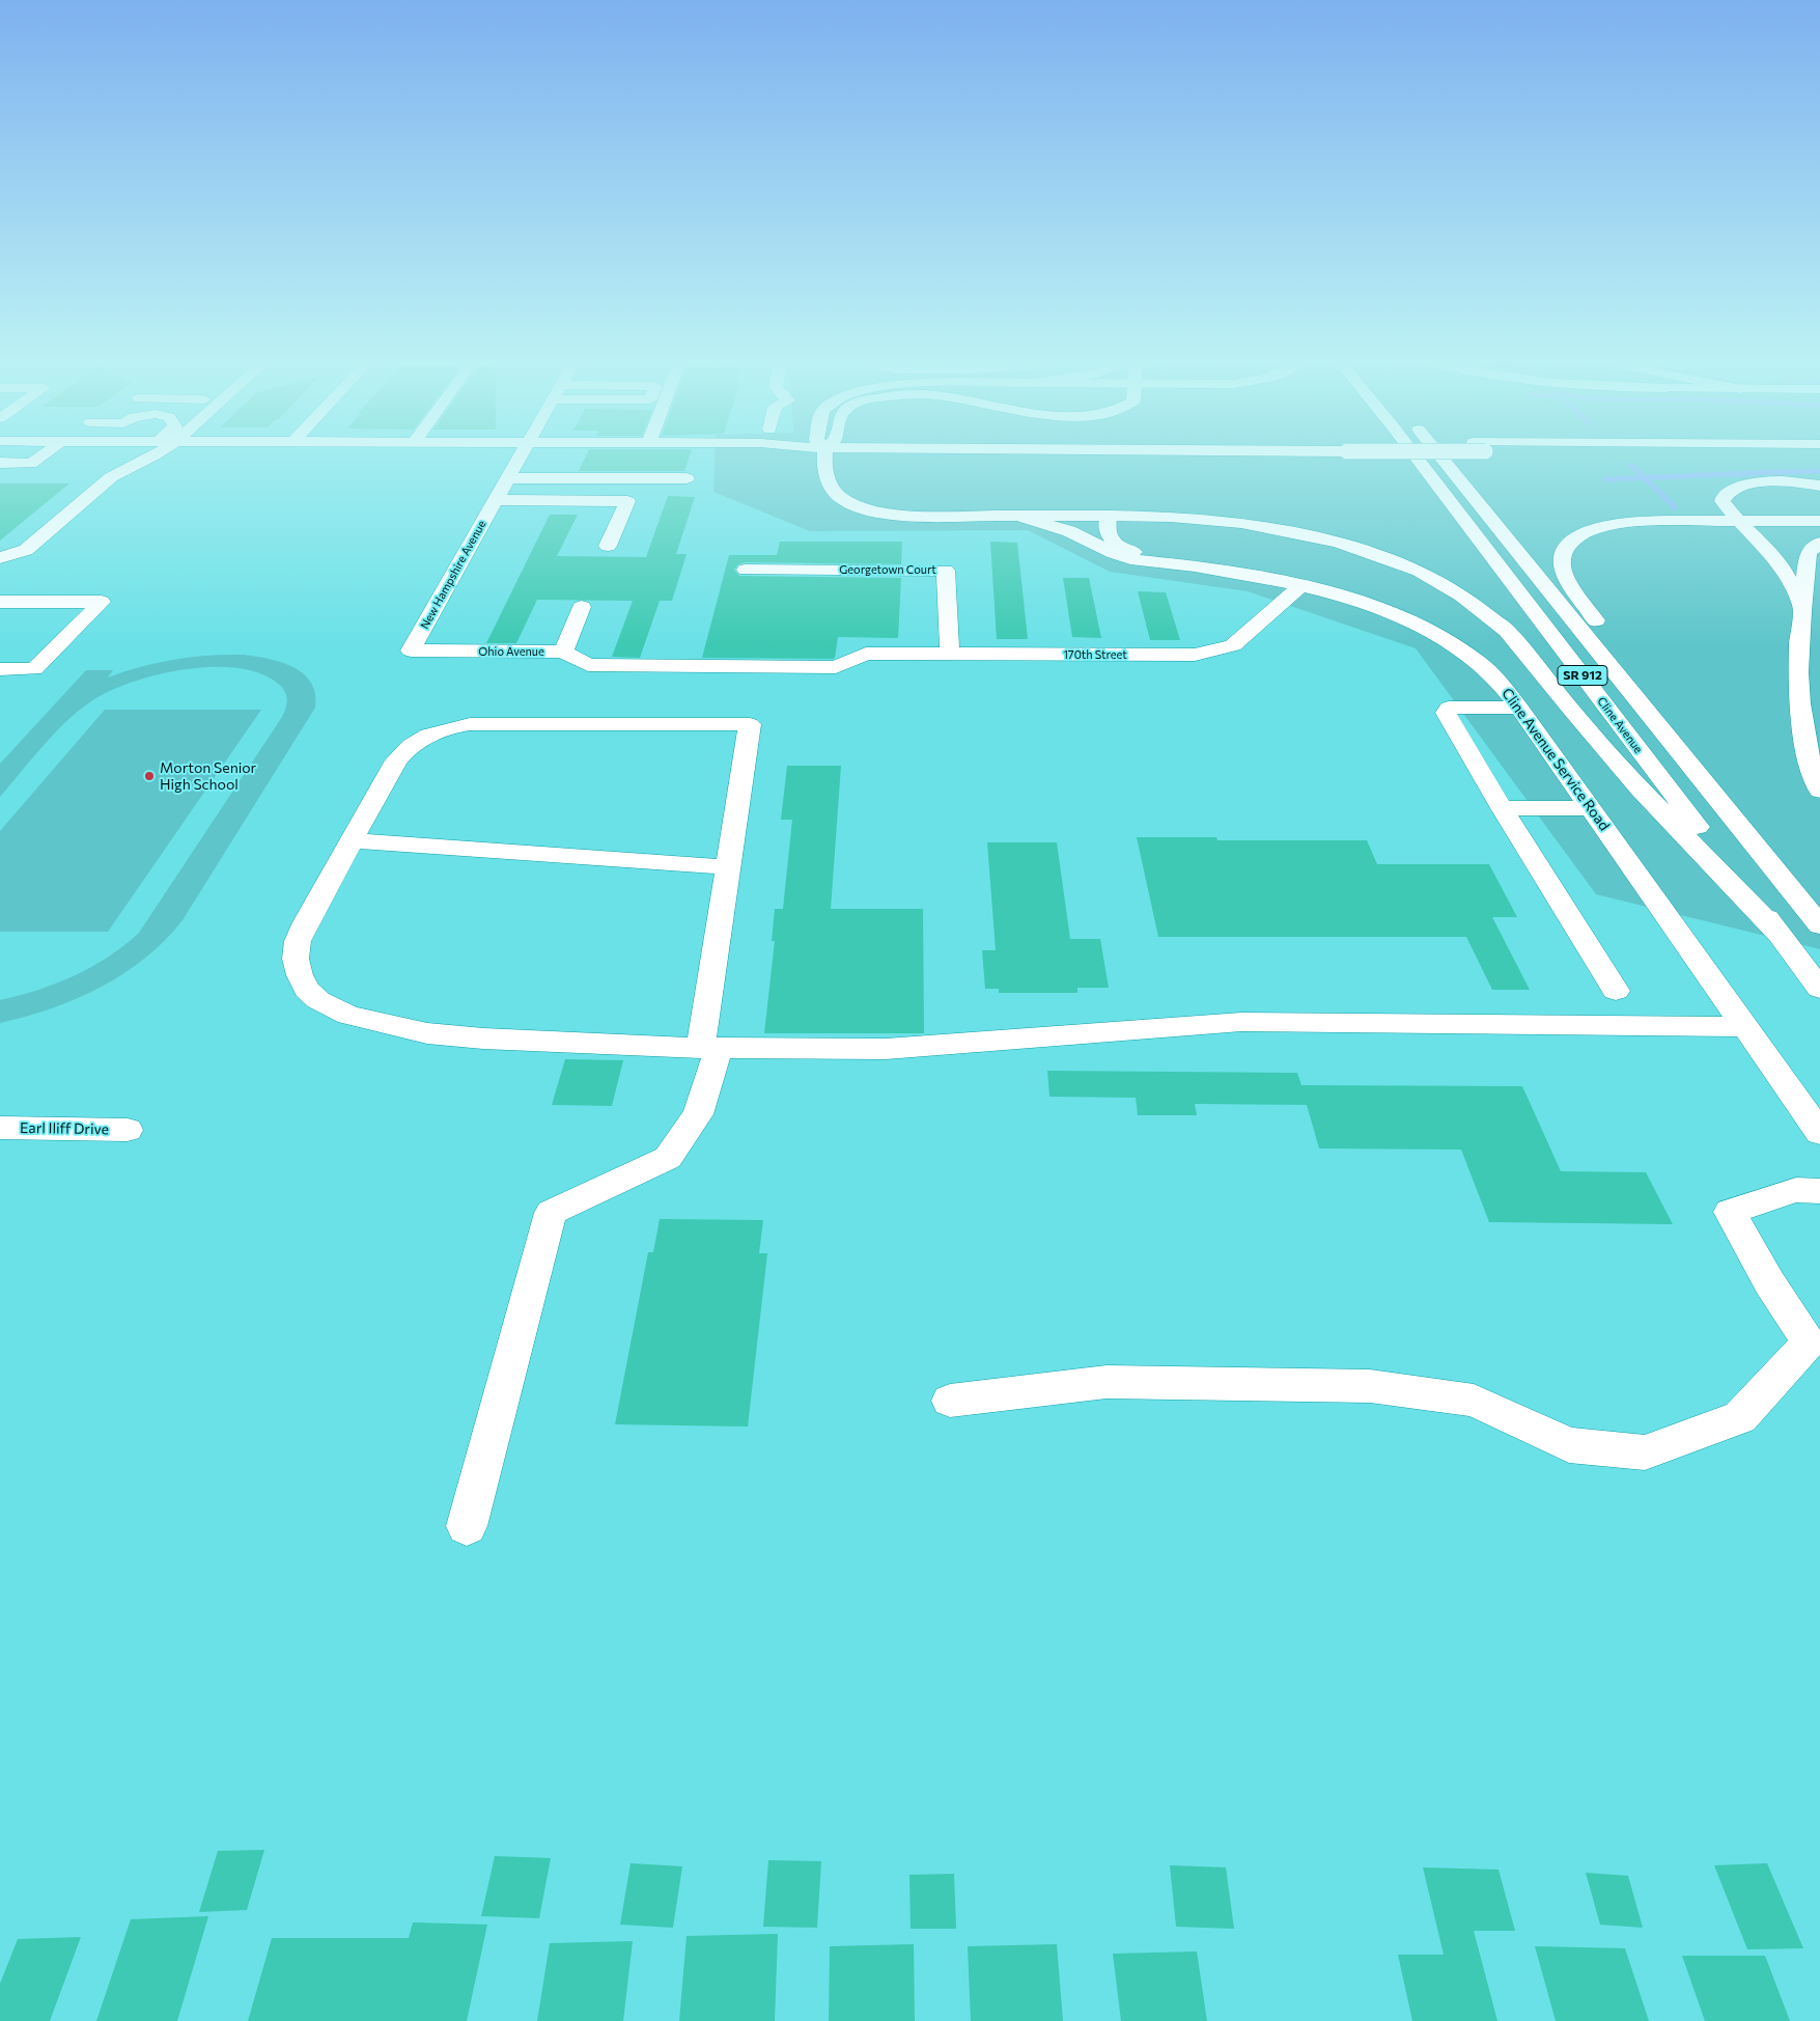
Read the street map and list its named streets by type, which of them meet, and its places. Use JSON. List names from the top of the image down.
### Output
{
  "streets": {
    "main road": [
      "Georgetown Court",
      "New Hampshire Avenue",
      "Ohio Avenue",
      "170th Street",
      "SR 912",
      "Cline Avenue",
      "Cline Avenue Service Road",
      "Earl Iliff Drive"
    ]
  },
  "crossings": [
    ["Georgetown Court", "170th Street"],
    ["New Hampshire Avenue", "Ohio Avenue"],
    ["Ohio Avenue", "170th Street"],
    ["170th Street", "Cline Avenue Service Road"]
  ],
  "places": ["Morton Senior High School"]
}
